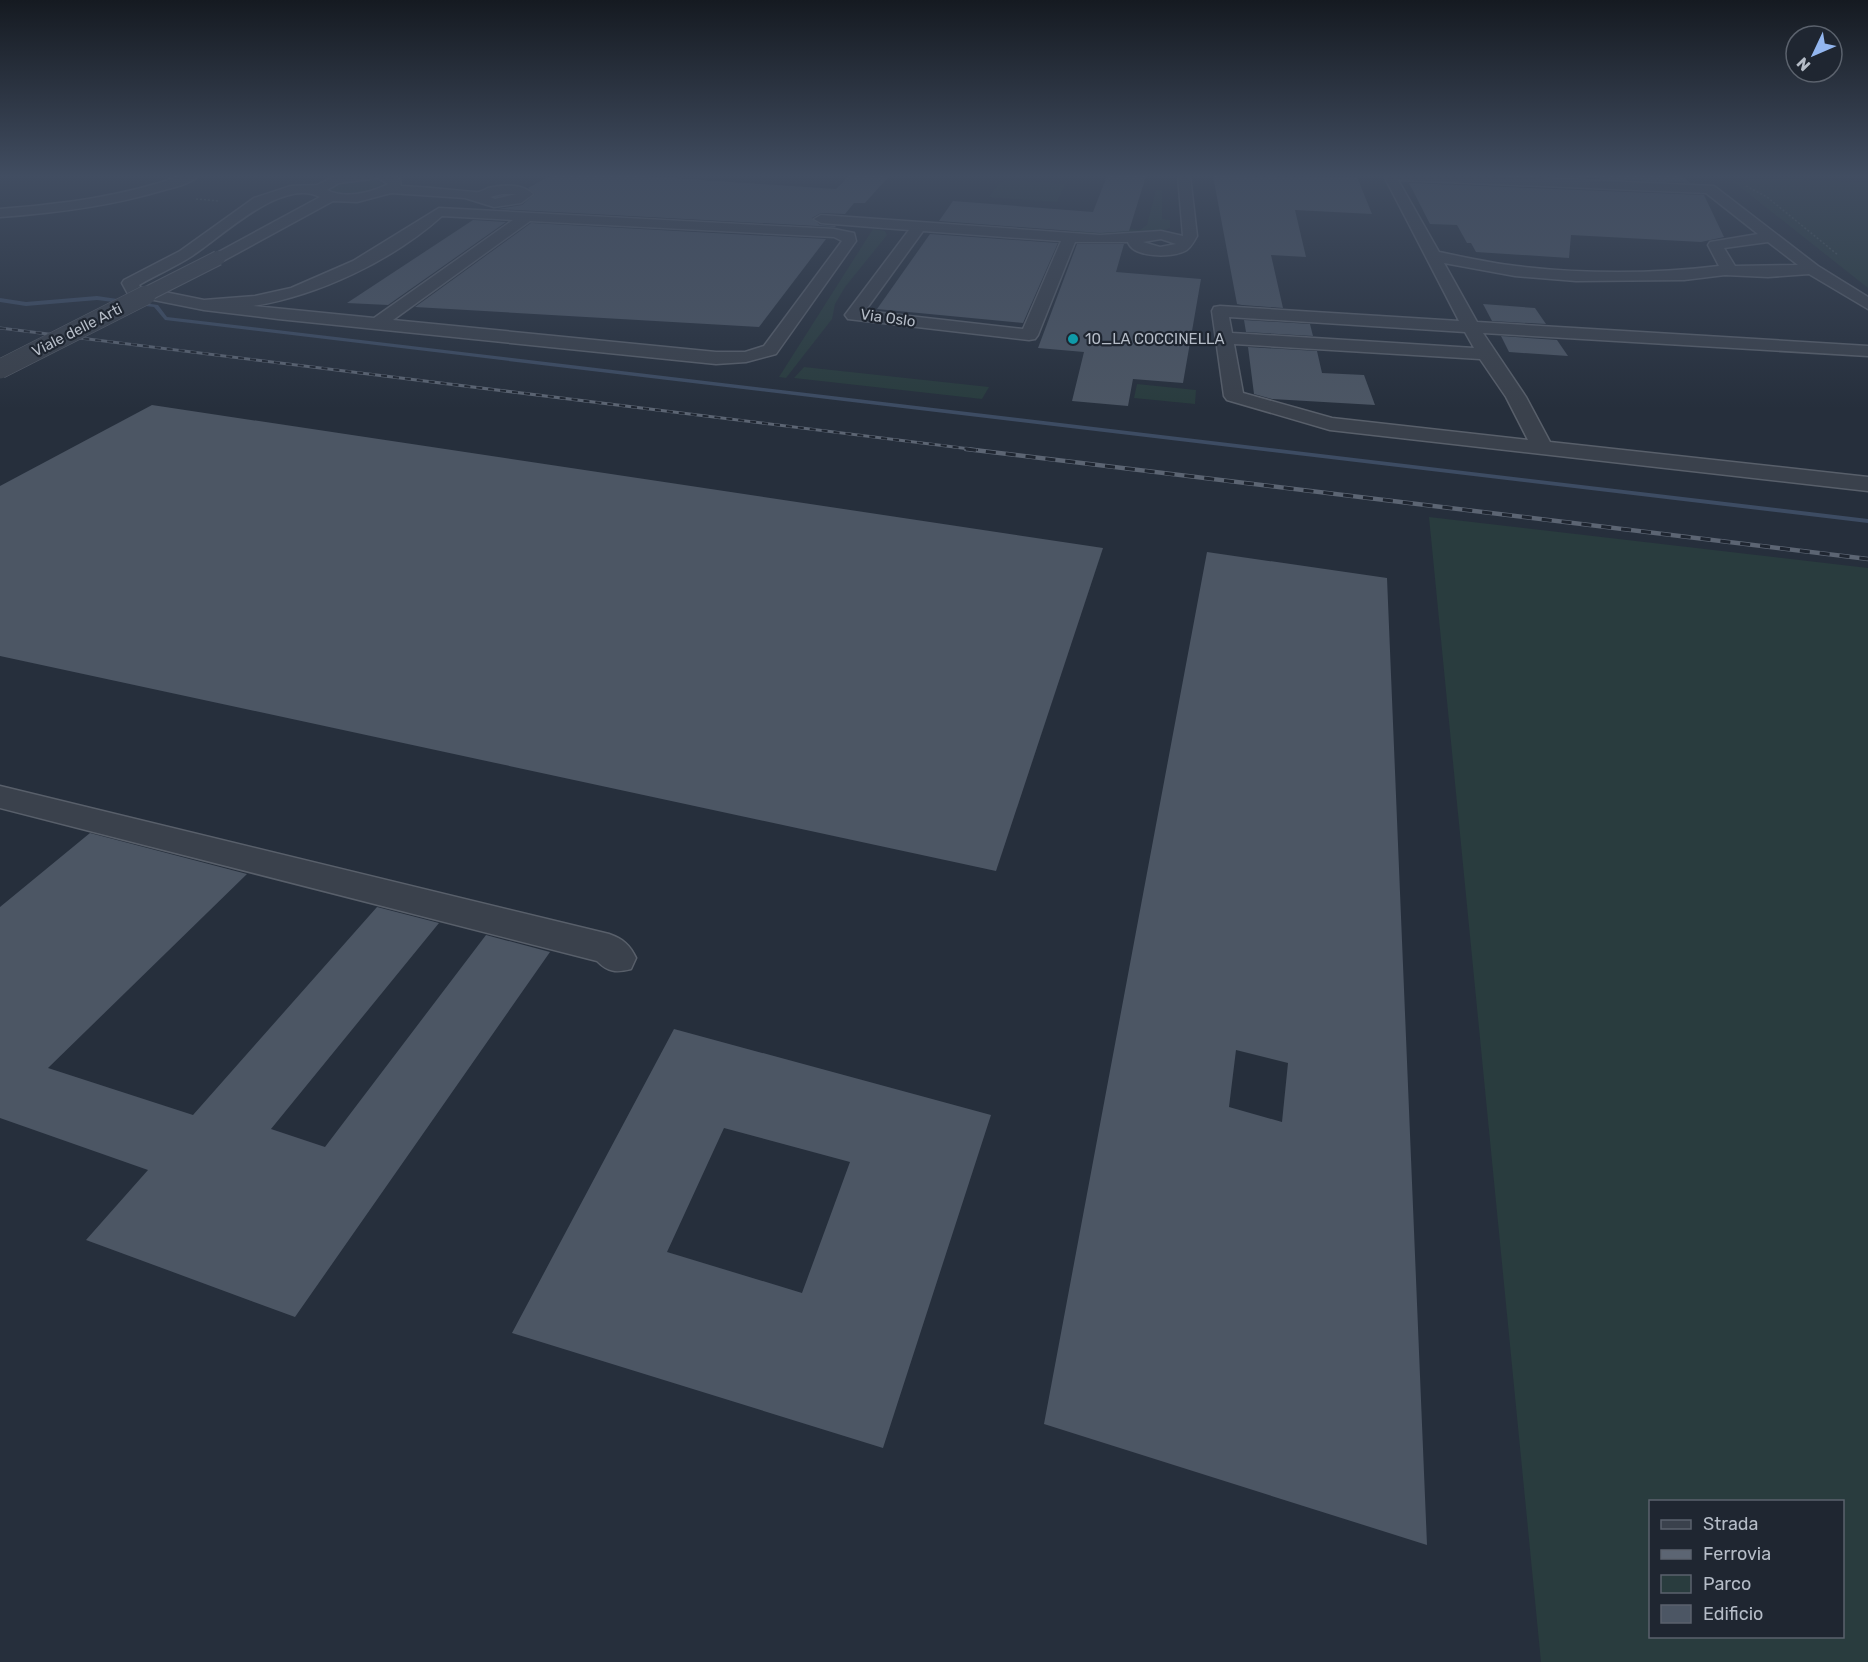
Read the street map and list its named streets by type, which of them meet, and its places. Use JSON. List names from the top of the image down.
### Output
{
  "streets": {
    "street": ["Via Oslo", "Viale delle Arti"]
  },
  "places": ["10_LA COCCINELLA"],
  "legend": [
    "Strada",
    "Ferrovia",
    "Parco",
    "Edificio"
  ],
  "north": "bottom left"
}
